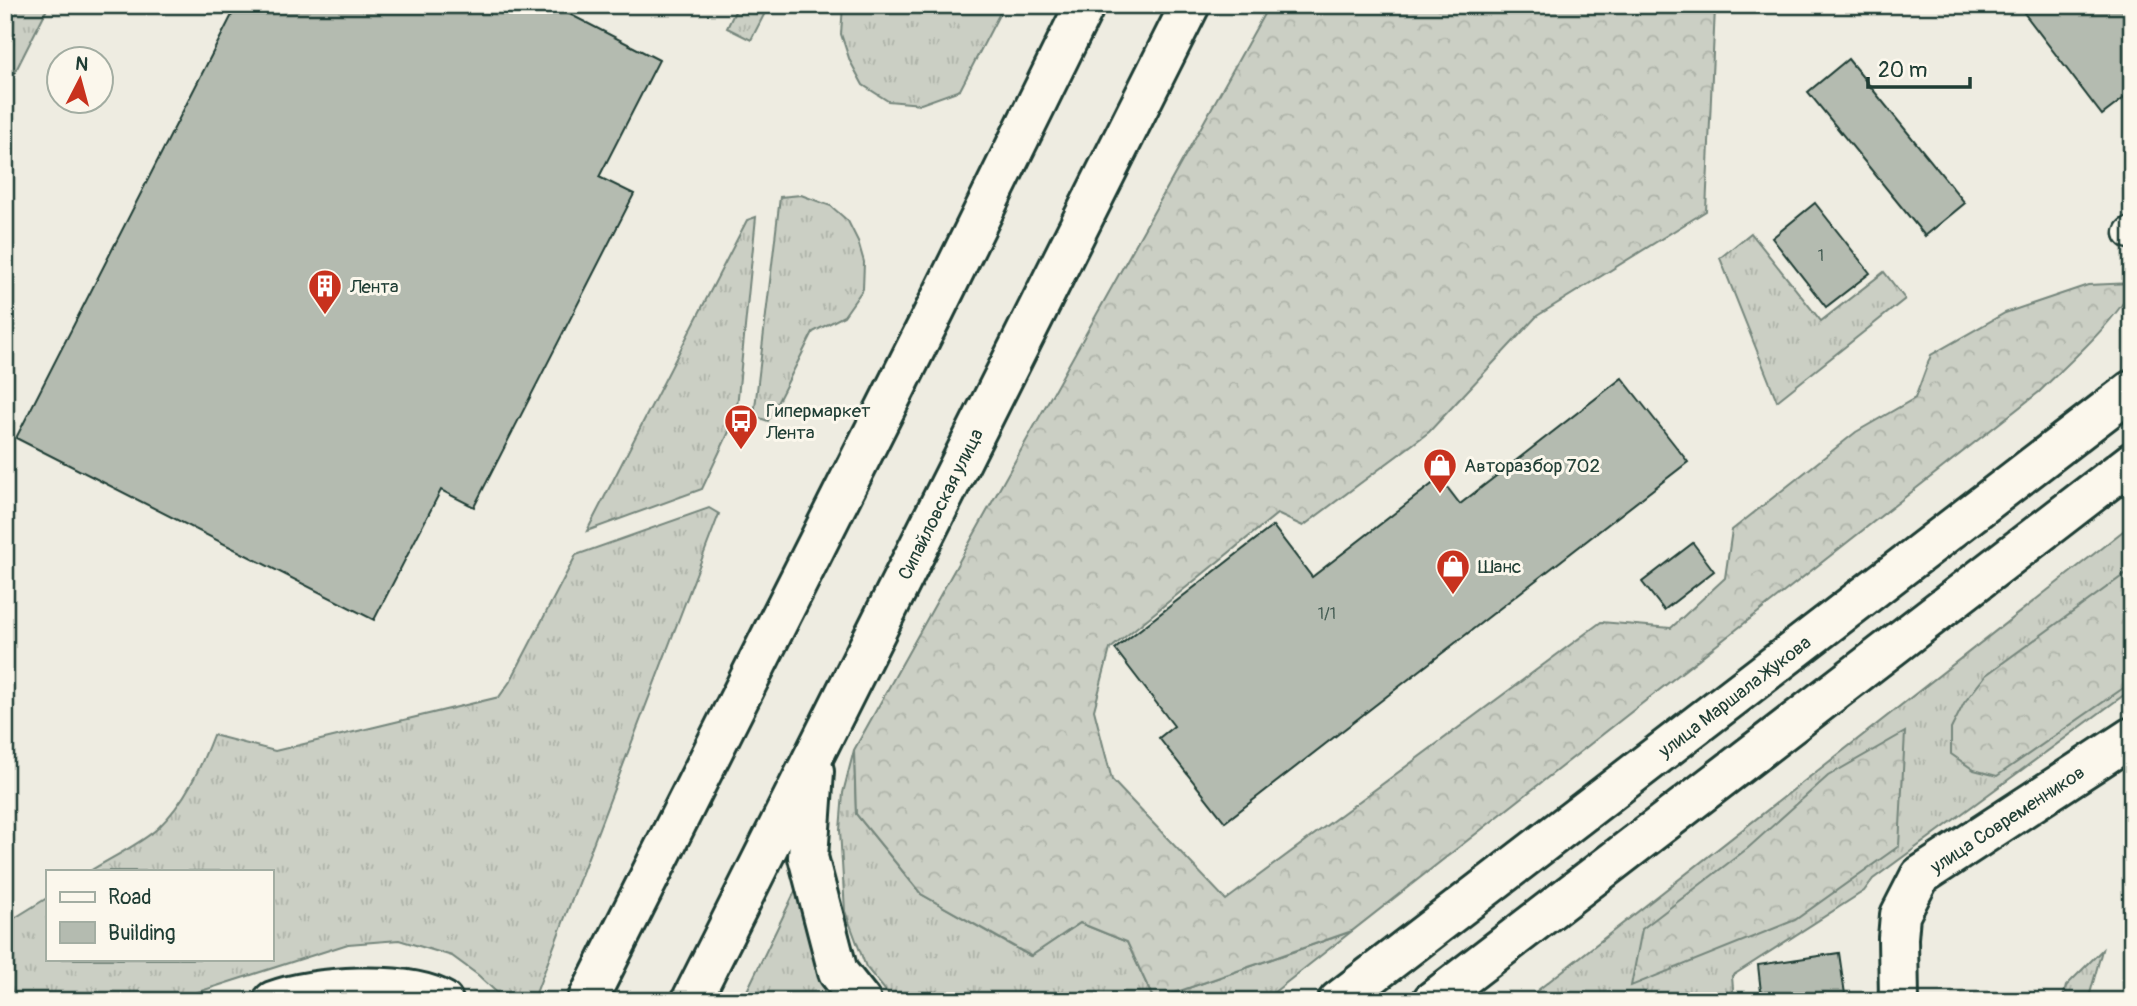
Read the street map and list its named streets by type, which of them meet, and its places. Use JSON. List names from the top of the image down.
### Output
{
  "streets": {
    "main road": ["Сипайловская улица", "улица Маршала Жукова", "улица Современников"]
  },
  "places": {
    "building": ["Лента"],
    "bus stop": ["Гипермаркет Лента"],
    "shop": ["Авторазбор 702", "Шанс"]
  },
  "house_numbers": ["1", "1/1"],
  "legend": ["Road", "Building"],
  "scale_bar": "20 m",
  "north": "top"
}
